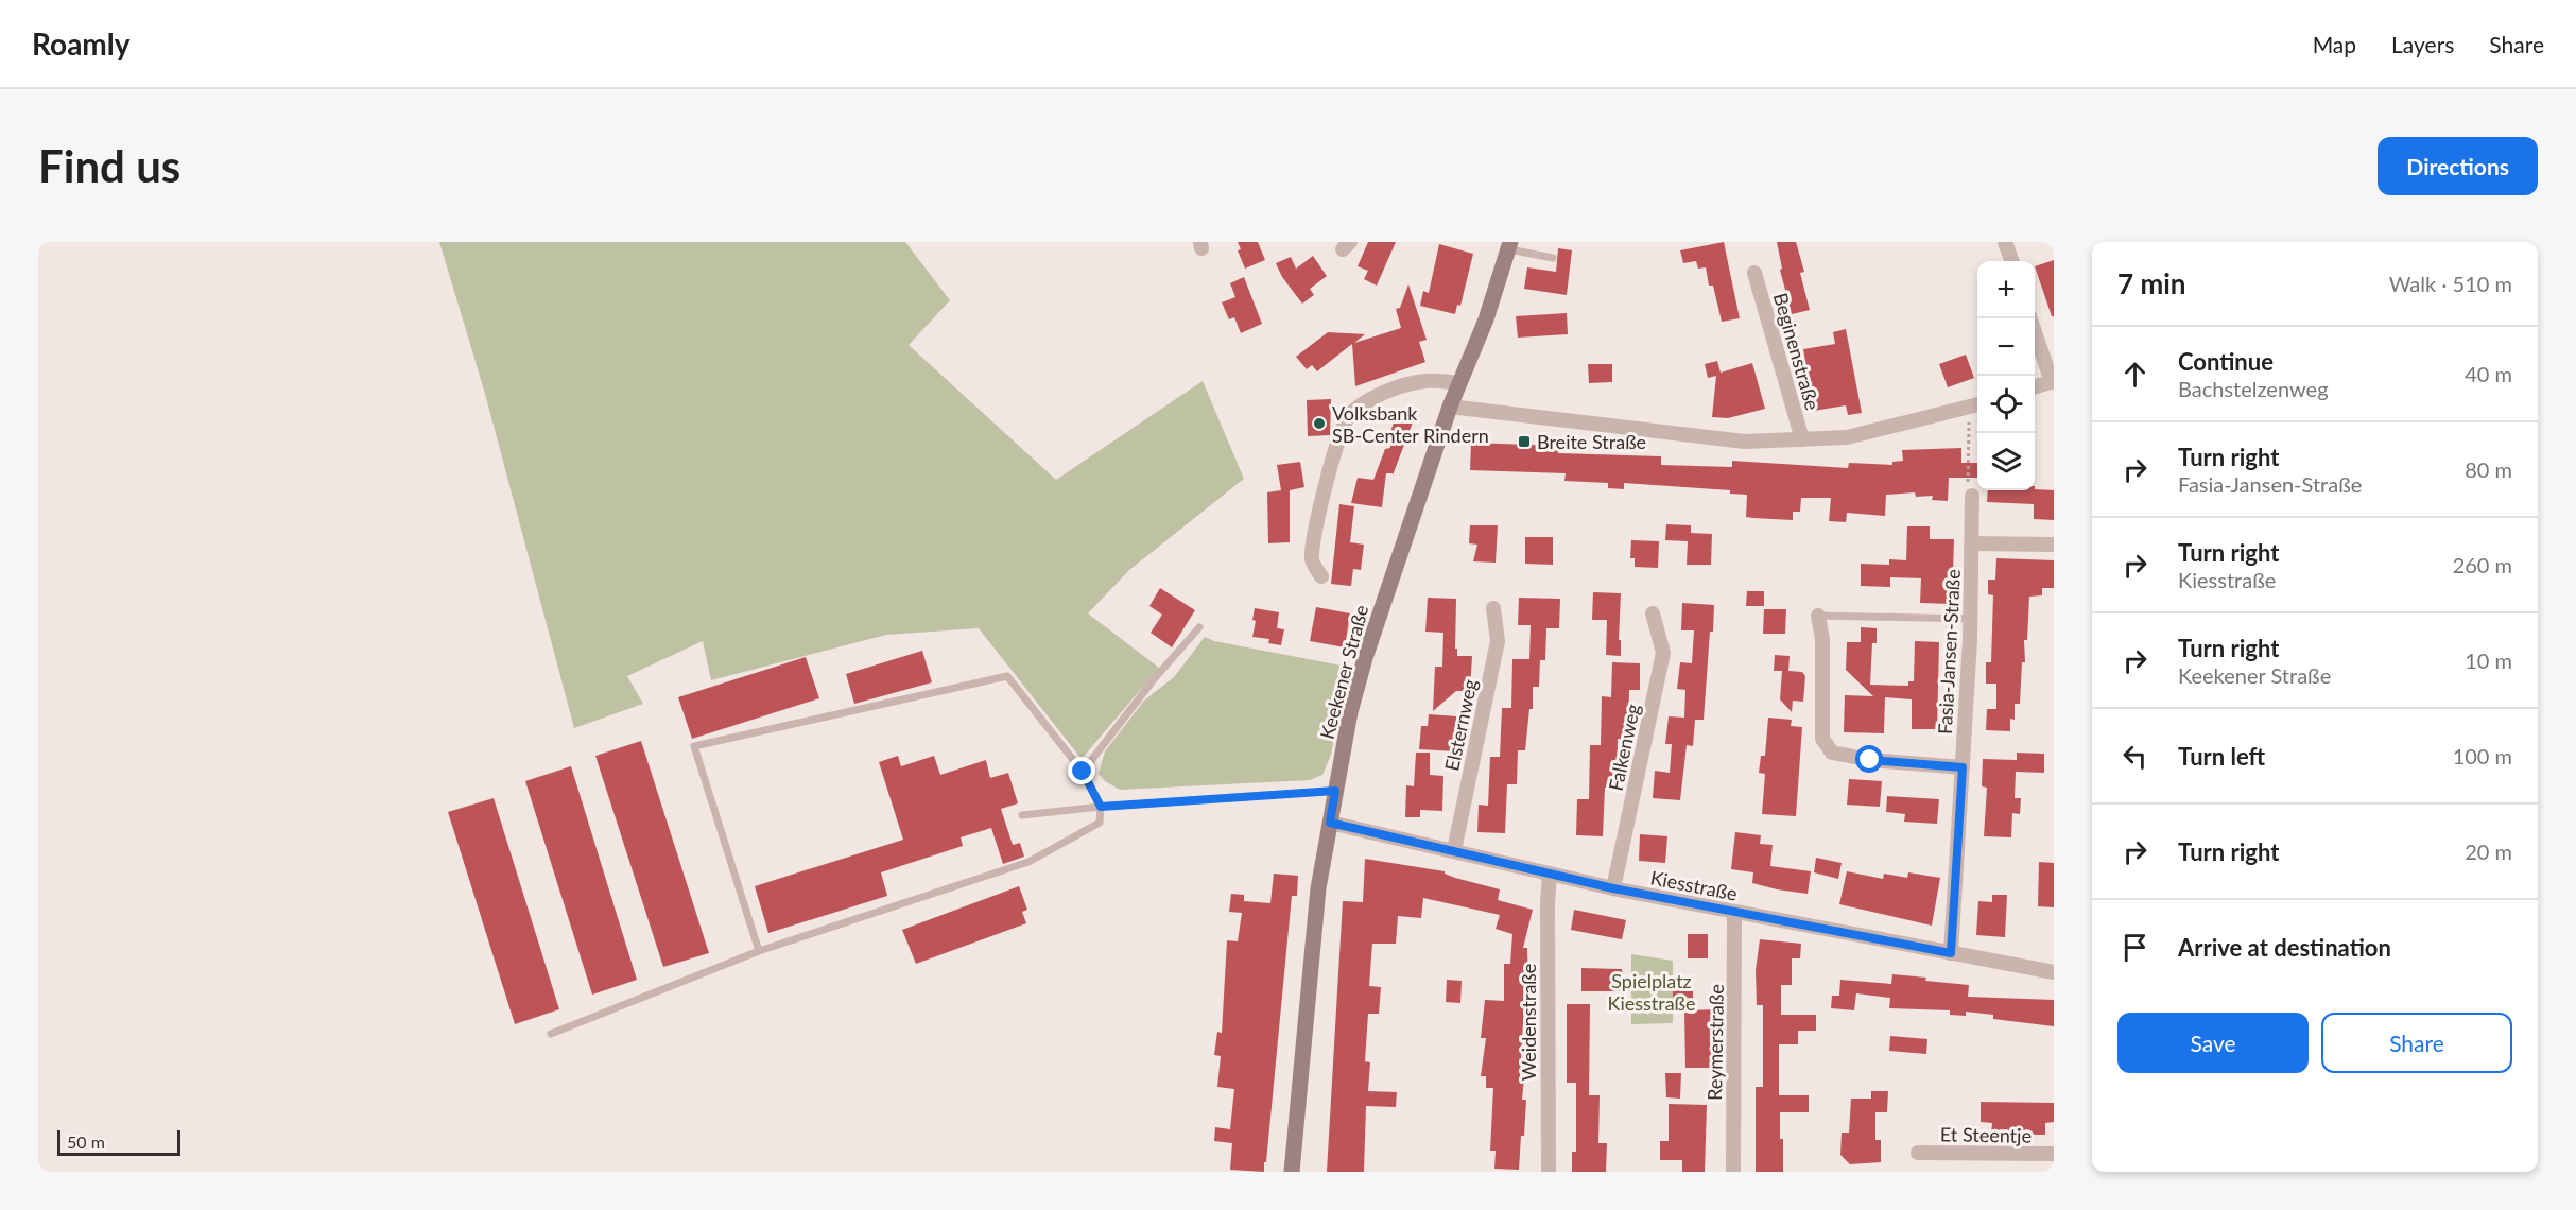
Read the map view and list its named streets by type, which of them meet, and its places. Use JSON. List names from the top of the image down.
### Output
{
  "streets": {
    "main road": ["Keekener Straße"],
    "street": [
      "Beginenstraße",
      "Fasia-Jansen-Straße",
      "Elsternweg",
      "Falkenweg",
      "Kiesstraße",
      "Weidenstraße",
      "Reymerstraße",
      "Et Steentje"
    ]
  },
  "crossings": [
    ["Fasia-Jansen-Straße", "Kiesstraße"],
    ["Keekener Straße", "Kiesstraße"],
    ["Elsternweg", "Kiesstraße"],
    ["Falkenweg", "Kiesstraße"],
    ["Kiesstraße", "Weidenstraße"],
    ["Kiesstraße", "Reymerstraße"]
  ],
  "parks": ["Spielplatz Kiesstraße"],
  "places": {
    "other": ["Volksbank SB-Center Rindern"],
    "transit": ["Breite Straße"]
  },
  "scale_bar": "50 m",
  "page": {
    "header": "Roamly",
    "nav": ["Map", "Layers", "Share"],
    "buttons": [
      "Directions",
      ["Save", "Share"]
    ],
    "title": "Find us",
    "heading": ["7 min", "Walk · 510 m"],
    "map_buttons": ["+", "−"],
    "list": [
      ["Continue", "Bachstelzenweg", "40 m"],
      ["Turn right", "Fasia-Jansen-Straße", "80 m"],
      ["Turn right", "Kiesstraße", "260 m"],
      ["Turn right", "Keekener Straße", "10 m"],
      ["Turn left", "100 m"],
      ["Turn right", "20 m"],
      "Arrive at destination"
    ],
    "scale": "50 m"
  }
}
